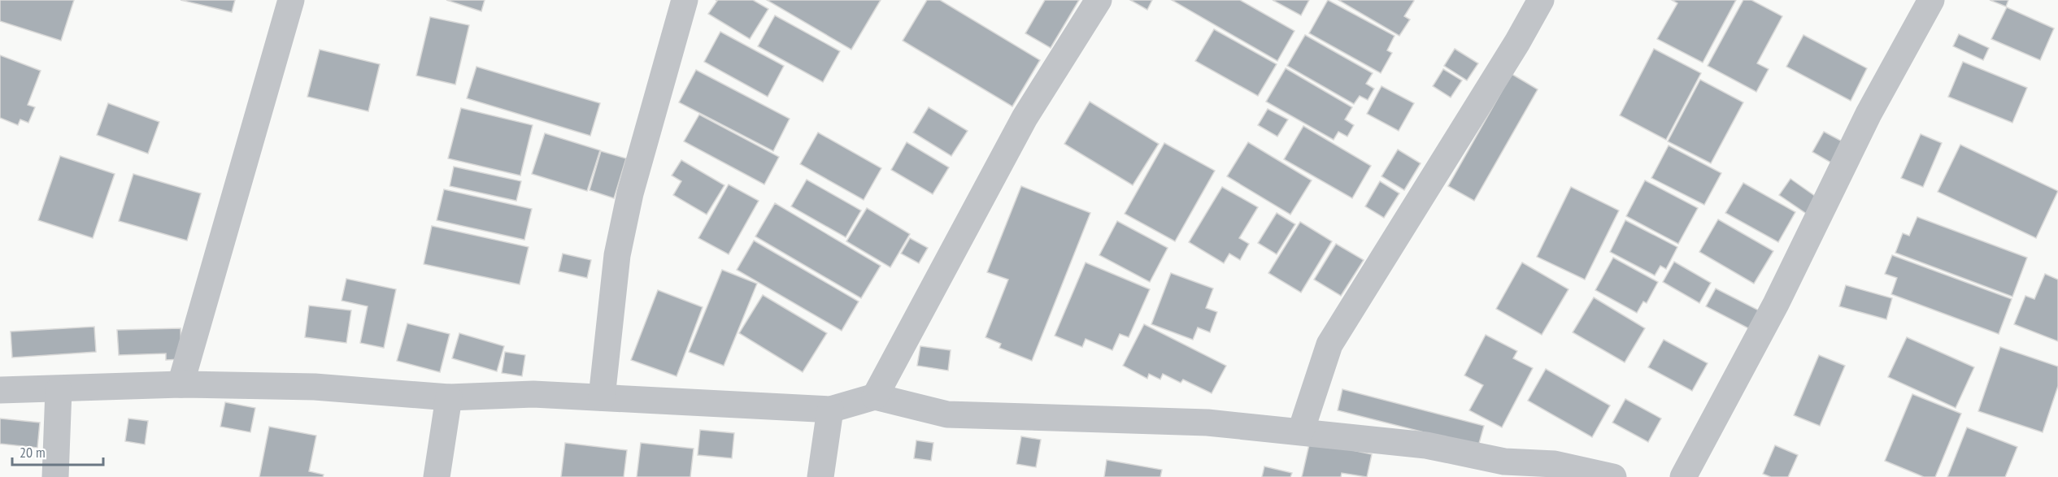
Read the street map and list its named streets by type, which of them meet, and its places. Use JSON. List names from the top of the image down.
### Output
{
  "scale_bar": "20 m"
}
